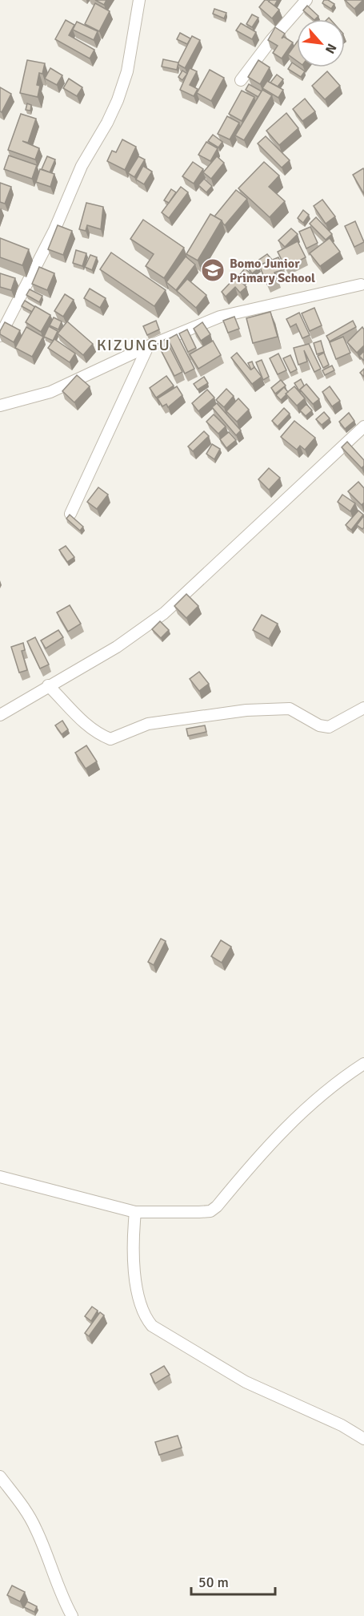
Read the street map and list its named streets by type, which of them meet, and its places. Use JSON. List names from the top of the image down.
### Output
{
  "districts": ["KIZUNGU"],
  "places": {
    "school or university": ["Bomo Junior Primary School"]
  },
  "scale_bar": "50 m",
  "north": "bottom right"
}
